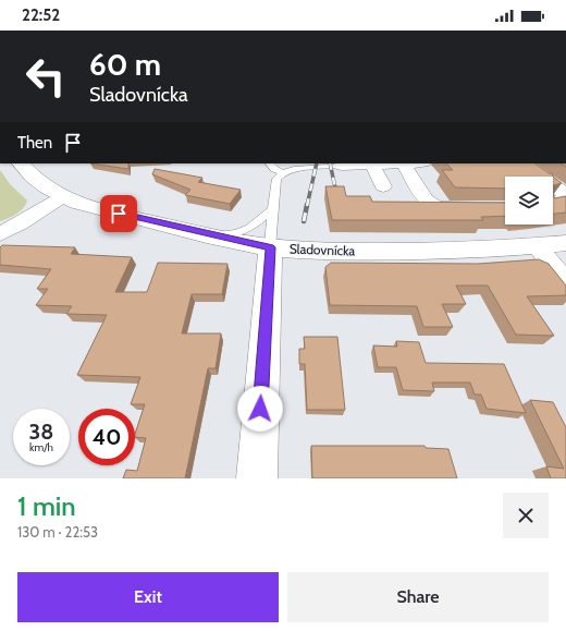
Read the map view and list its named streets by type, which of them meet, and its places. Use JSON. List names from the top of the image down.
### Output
{
  "streets": {
    "street": ["Sladovnícka"]
  },
  "page": {
    "status": "22:52",
    "turn": ["60 m", "Sladovnícka"],
    "then": "Then",
    "speed": "38 km/h",
    "limit": "40",
    "heading": ["1 min", "130 m · 22:53"],
    "buttons": ["Exit", "Share"]
  }
}
